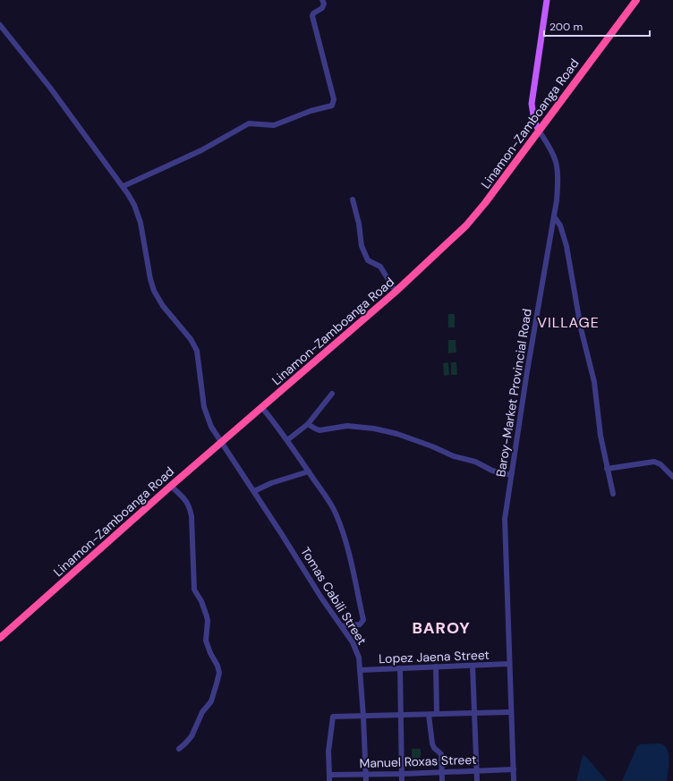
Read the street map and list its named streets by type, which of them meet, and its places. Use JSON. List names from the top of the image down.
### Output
{
  "streets": {
    "highway": ["Linamon-Zamboanga Road"],
    "street": [
      "Baroy-Market Provincial Road",
      "Tomas Cabili Street",
      "Lopez Jaena Street",
      "Manuel Roxas Street"
    ]
  },
  "crossings": [
    ["Linamon-Zamboanga Road", "Baroy-Market Provincial Road"],
    ["Linamon-Zamboanga Road", "Tomas Cabili Street"],
    ["Baroy-Market Provincial Road", "Lopez Jaena Street"],
    ["Baroy-Market Provincial Road", "Manuel Roxas Street"],
    ["Tomas Cabili Street", "Lopez Jaena Street"],
    ["Tomas Cabili Street", "Manuel Roxas Street"]
  ],
  "districts": ["VILLAGE", "BAROY"],
  "scale_bar": "200 m"
}
